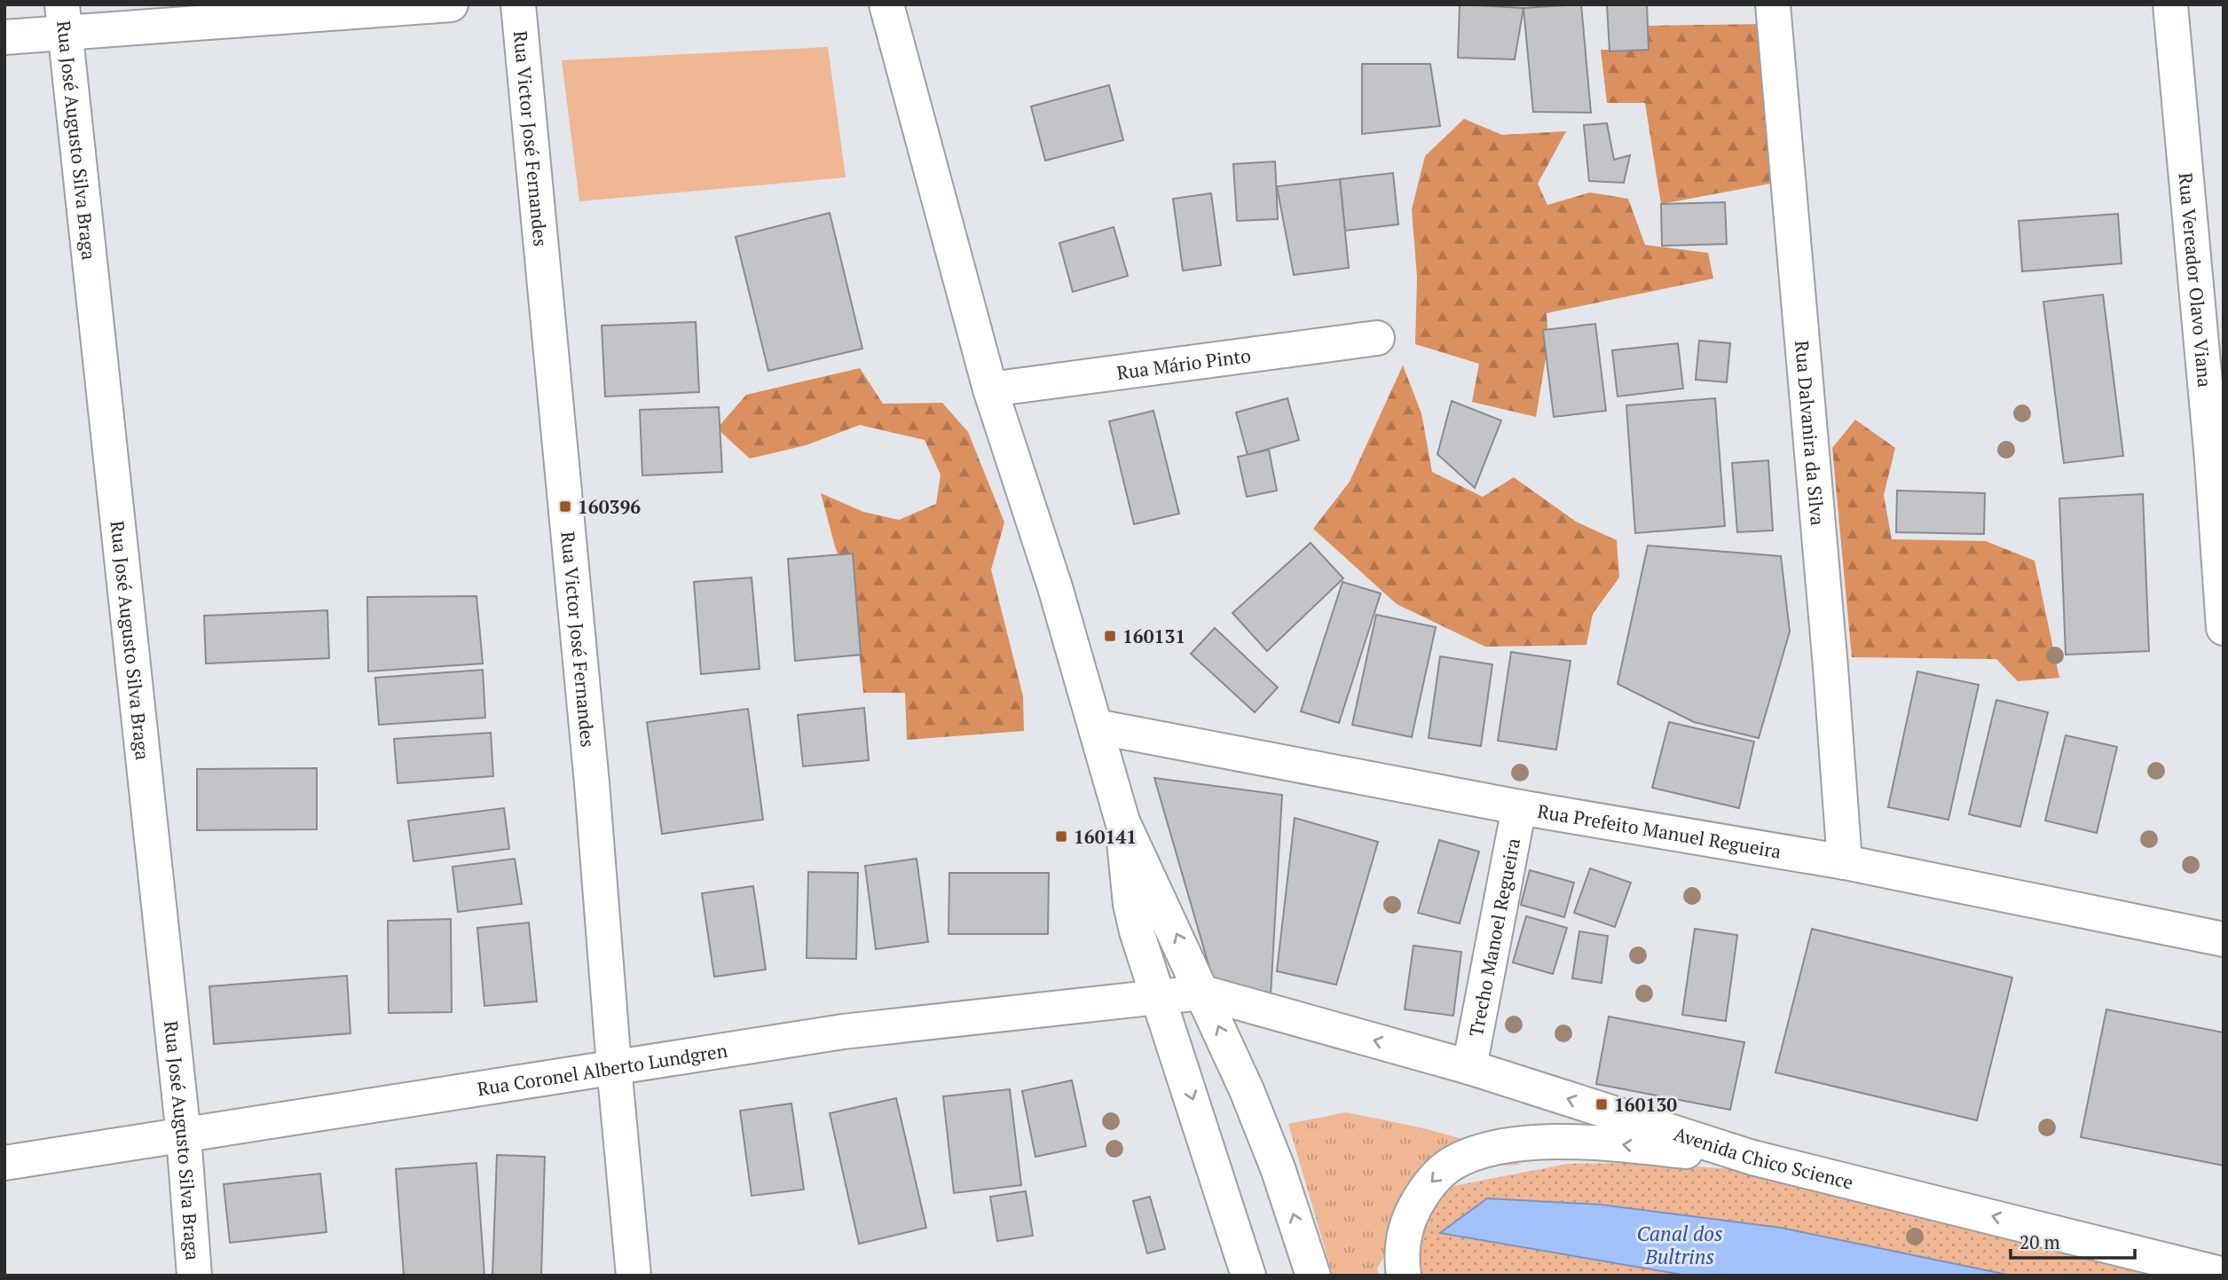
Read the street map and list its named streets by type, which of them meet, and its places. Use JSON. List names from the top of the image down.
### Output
{
  "streets": {
    "street": [
      "Rua Victor José Fernandes",
      "Rua José Augusto Silva Braga",
      "Rua Vereador Olavo Viana",
      "Rua Mário Pinto",
      "Rua Dalvanira da Silva",
      "Rua Prefeito Manuel Regueira",
      "Trecho Manoel Regueira",
      "Rua Coronel Alberto Lundgren",
      "Avenida Chico Science"
    ]
  },
  "crossings": [
    ["Rua Victor José Fernandes", "Rua Coronel Alberto Lundgren"],
    ["Rua José Augusto Silva Braga", "Rua Coronel Alberto Lundgren"],
    ["Rua Dalvanira da Silva", "Rua Prefeito Manuel Regueira"],
    ["Rua Prefeito Manuel Regueira", "Trecho Manoel Regueira"],
    ["Trecho Manoel Regueira", "Avenida Chico Science"],
    ["Rua Coronel Alberto Lundgren", "Avenida Chico Science"]
  ],
  "one_way": ["Avenida Chico Science"],
  "water": ["Canal dos Bultrins"],
  "places": {
    "transit": [
      "160396",
      "160131",
      "160141",
      "160130"
    ]
  },
  "scale_bar": "20 m"
}
